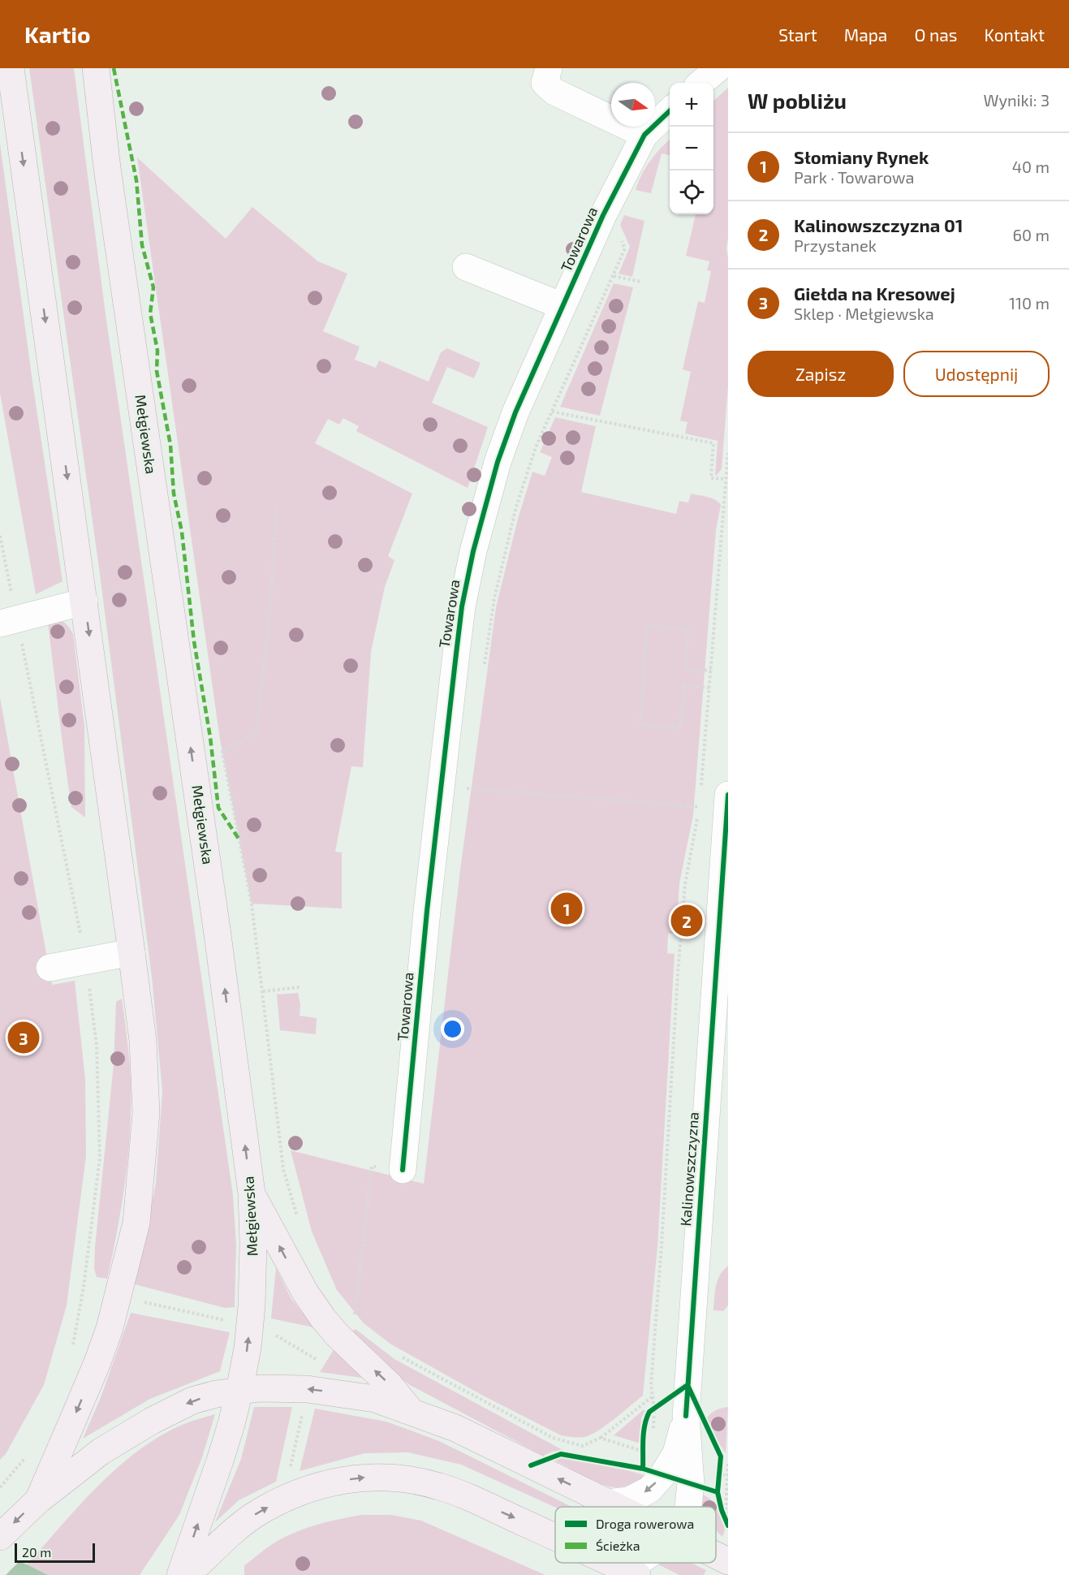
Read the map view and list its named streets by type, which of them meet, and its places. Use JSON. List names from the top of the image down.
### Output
{
  "streets": {
    "main road": ["Mełgiewska"],
    "street": ["Towarowa", "Kalinowszczyzna"]
  },
  "legend": ["Droga rowerowa", "Ścieżka"],
  "scale_bar": "20 m",
  "north": "right",
  "page": {
    "header": "Kartio",
    "nav": [
      "Start",
      "Mapa",
      "O nas",
      "Kontakt"
    ],
    "heading": ["W pobliżu", "Wyniki: 3"],
    "map_buttons": ["+", "−"],
    "list": [
      {
        "mark": "1",
        "name": "Słomiany Rynek",
        "note": "Park · Towarowa",
        "value": "40 m"
      },
      {
        "mark": "2",
        "name": "Kalinowszczyzna 01",
        "note": "Przystanek",
        "value": "60 m"
      },
      {
        "mark": "3",
        "name": "Giełda na Kresowej",
        "note": "Sklep · Mełgiewska",
        "value": "110 m"
      }
    ],
    "buttons": ["Zapisz", "Udostępnij"],
    "pins": ["1", "2", "3"],
    "scale": "20 m"
  }
}
